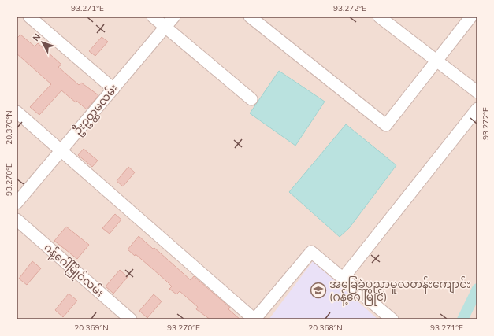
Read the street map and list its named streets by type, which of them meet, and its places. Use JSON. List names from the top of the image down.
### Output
{
  "streets": {
    "street": ["ဦးဥတ္တမလမ်း", "ဂန့်ဂေါ်မြိုင်လမ်း"]
  },
  "places": {
    "school or university": ["အခြေခံပညာမူလတန်းကျောင်း (ဂန့်ဂေါ်မြိုင်)"]
  },
  "north": "top left",
  "coordinates": [
    "93.271°E",
    "93.272°E",
    "20.370°N",
    "93.270°E",
    "20.369°N",
    "20.368°N"
  ]
}
